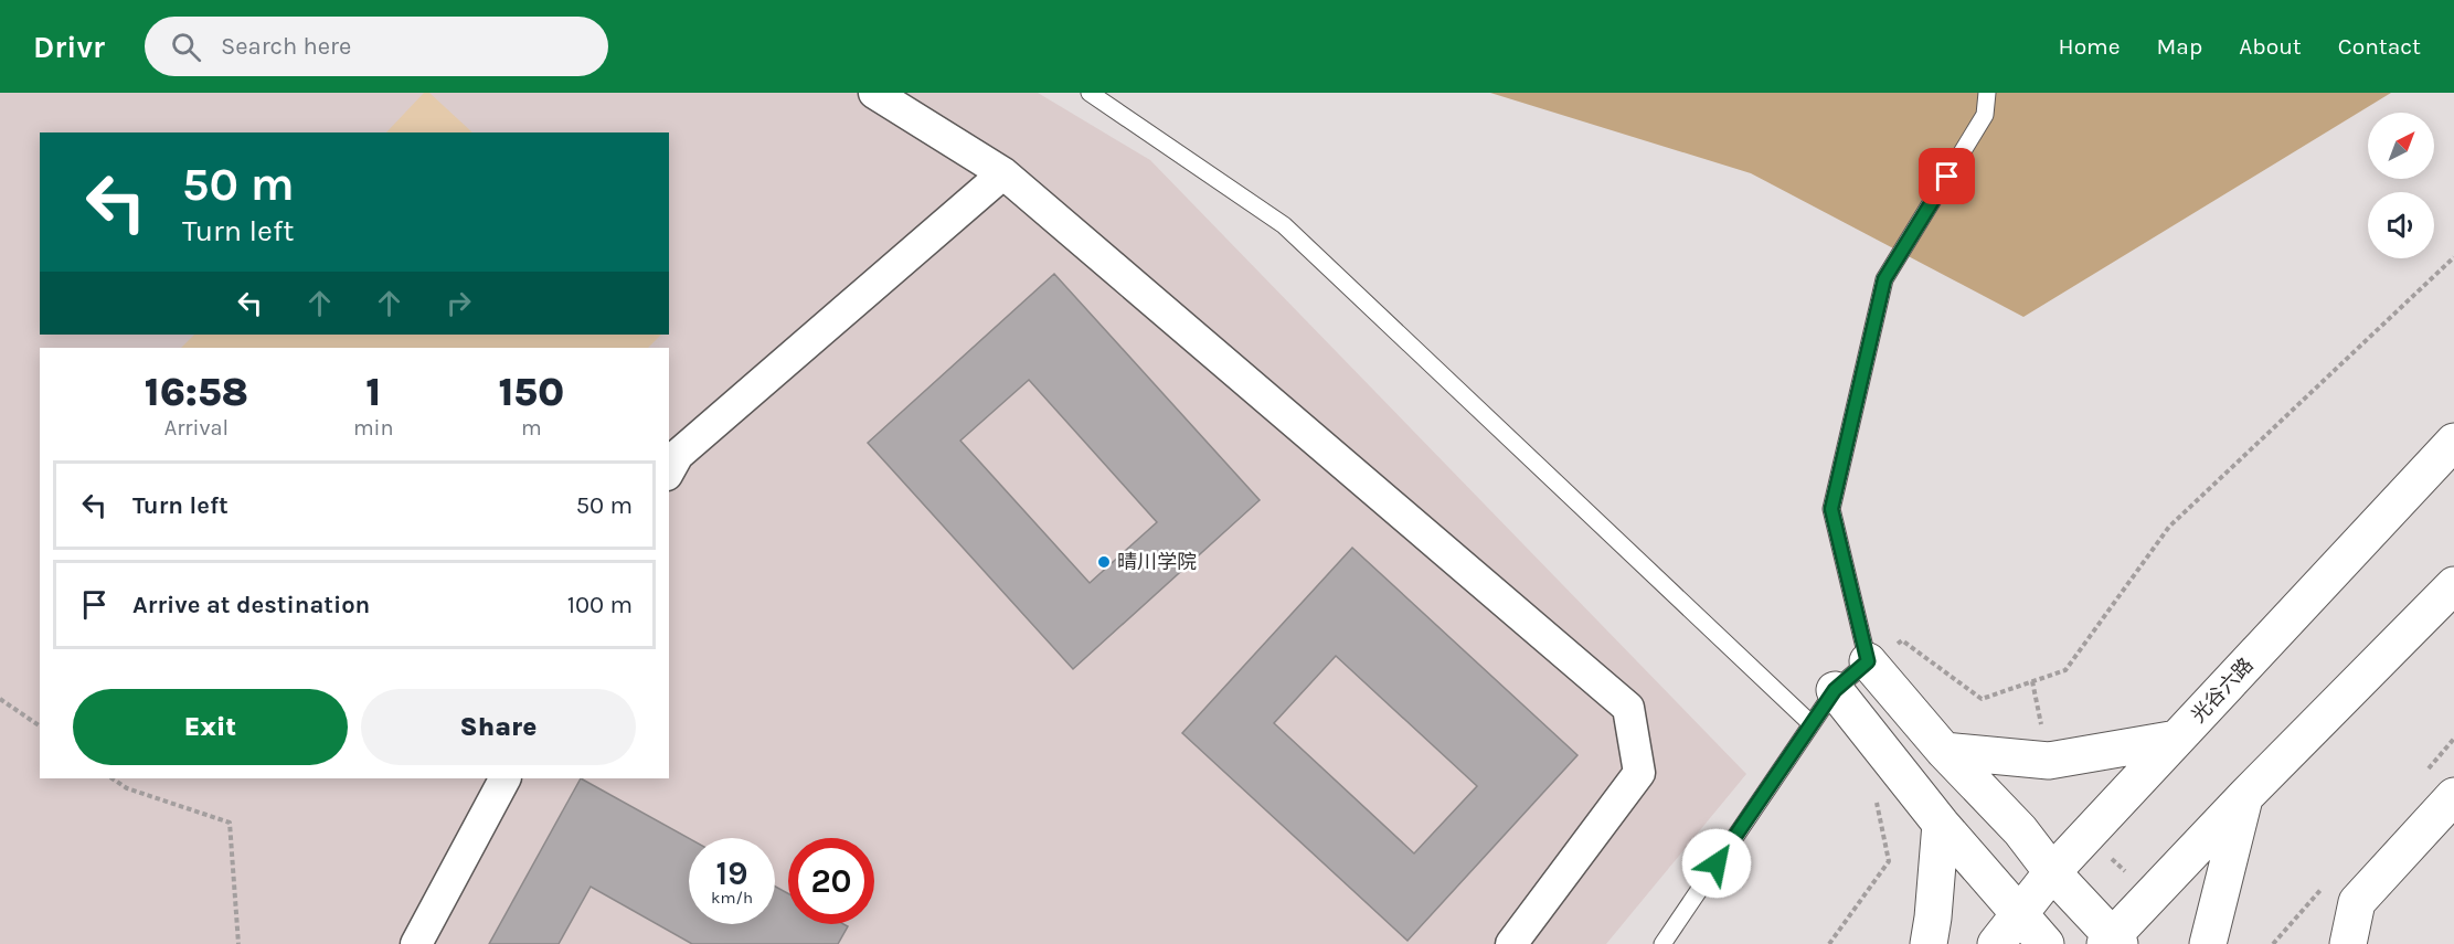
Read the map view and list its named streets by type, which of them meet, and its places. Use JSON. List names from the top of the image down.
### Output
{
  "streets": {
    "main road": ["光谷六路"]
  },
  "places": ["晴川学院"],
  "north": "top right",
  "page": {
    "header": "Drivr",
    "search": "Search here",
    "nav": [
      "Home",
      "Map",
      "About",
      "Contact"
    ],
    "turn": ["50 m", "Turn left"],
    "eta": [
      "16:58",
      "Arrival",
      "1",
      "min",
      "150",
      "m"
    ],
    "list": [
      {
        "name": "Turn left",
        "value": "50 m"
      },
      {
        "name": "Arrive at destination",
        "value": "100 m"
      }
    ],
    "buttons": ["Exit", "Share"],
    "speed": "19 km/h",
    "limit": "20"
  }
}
